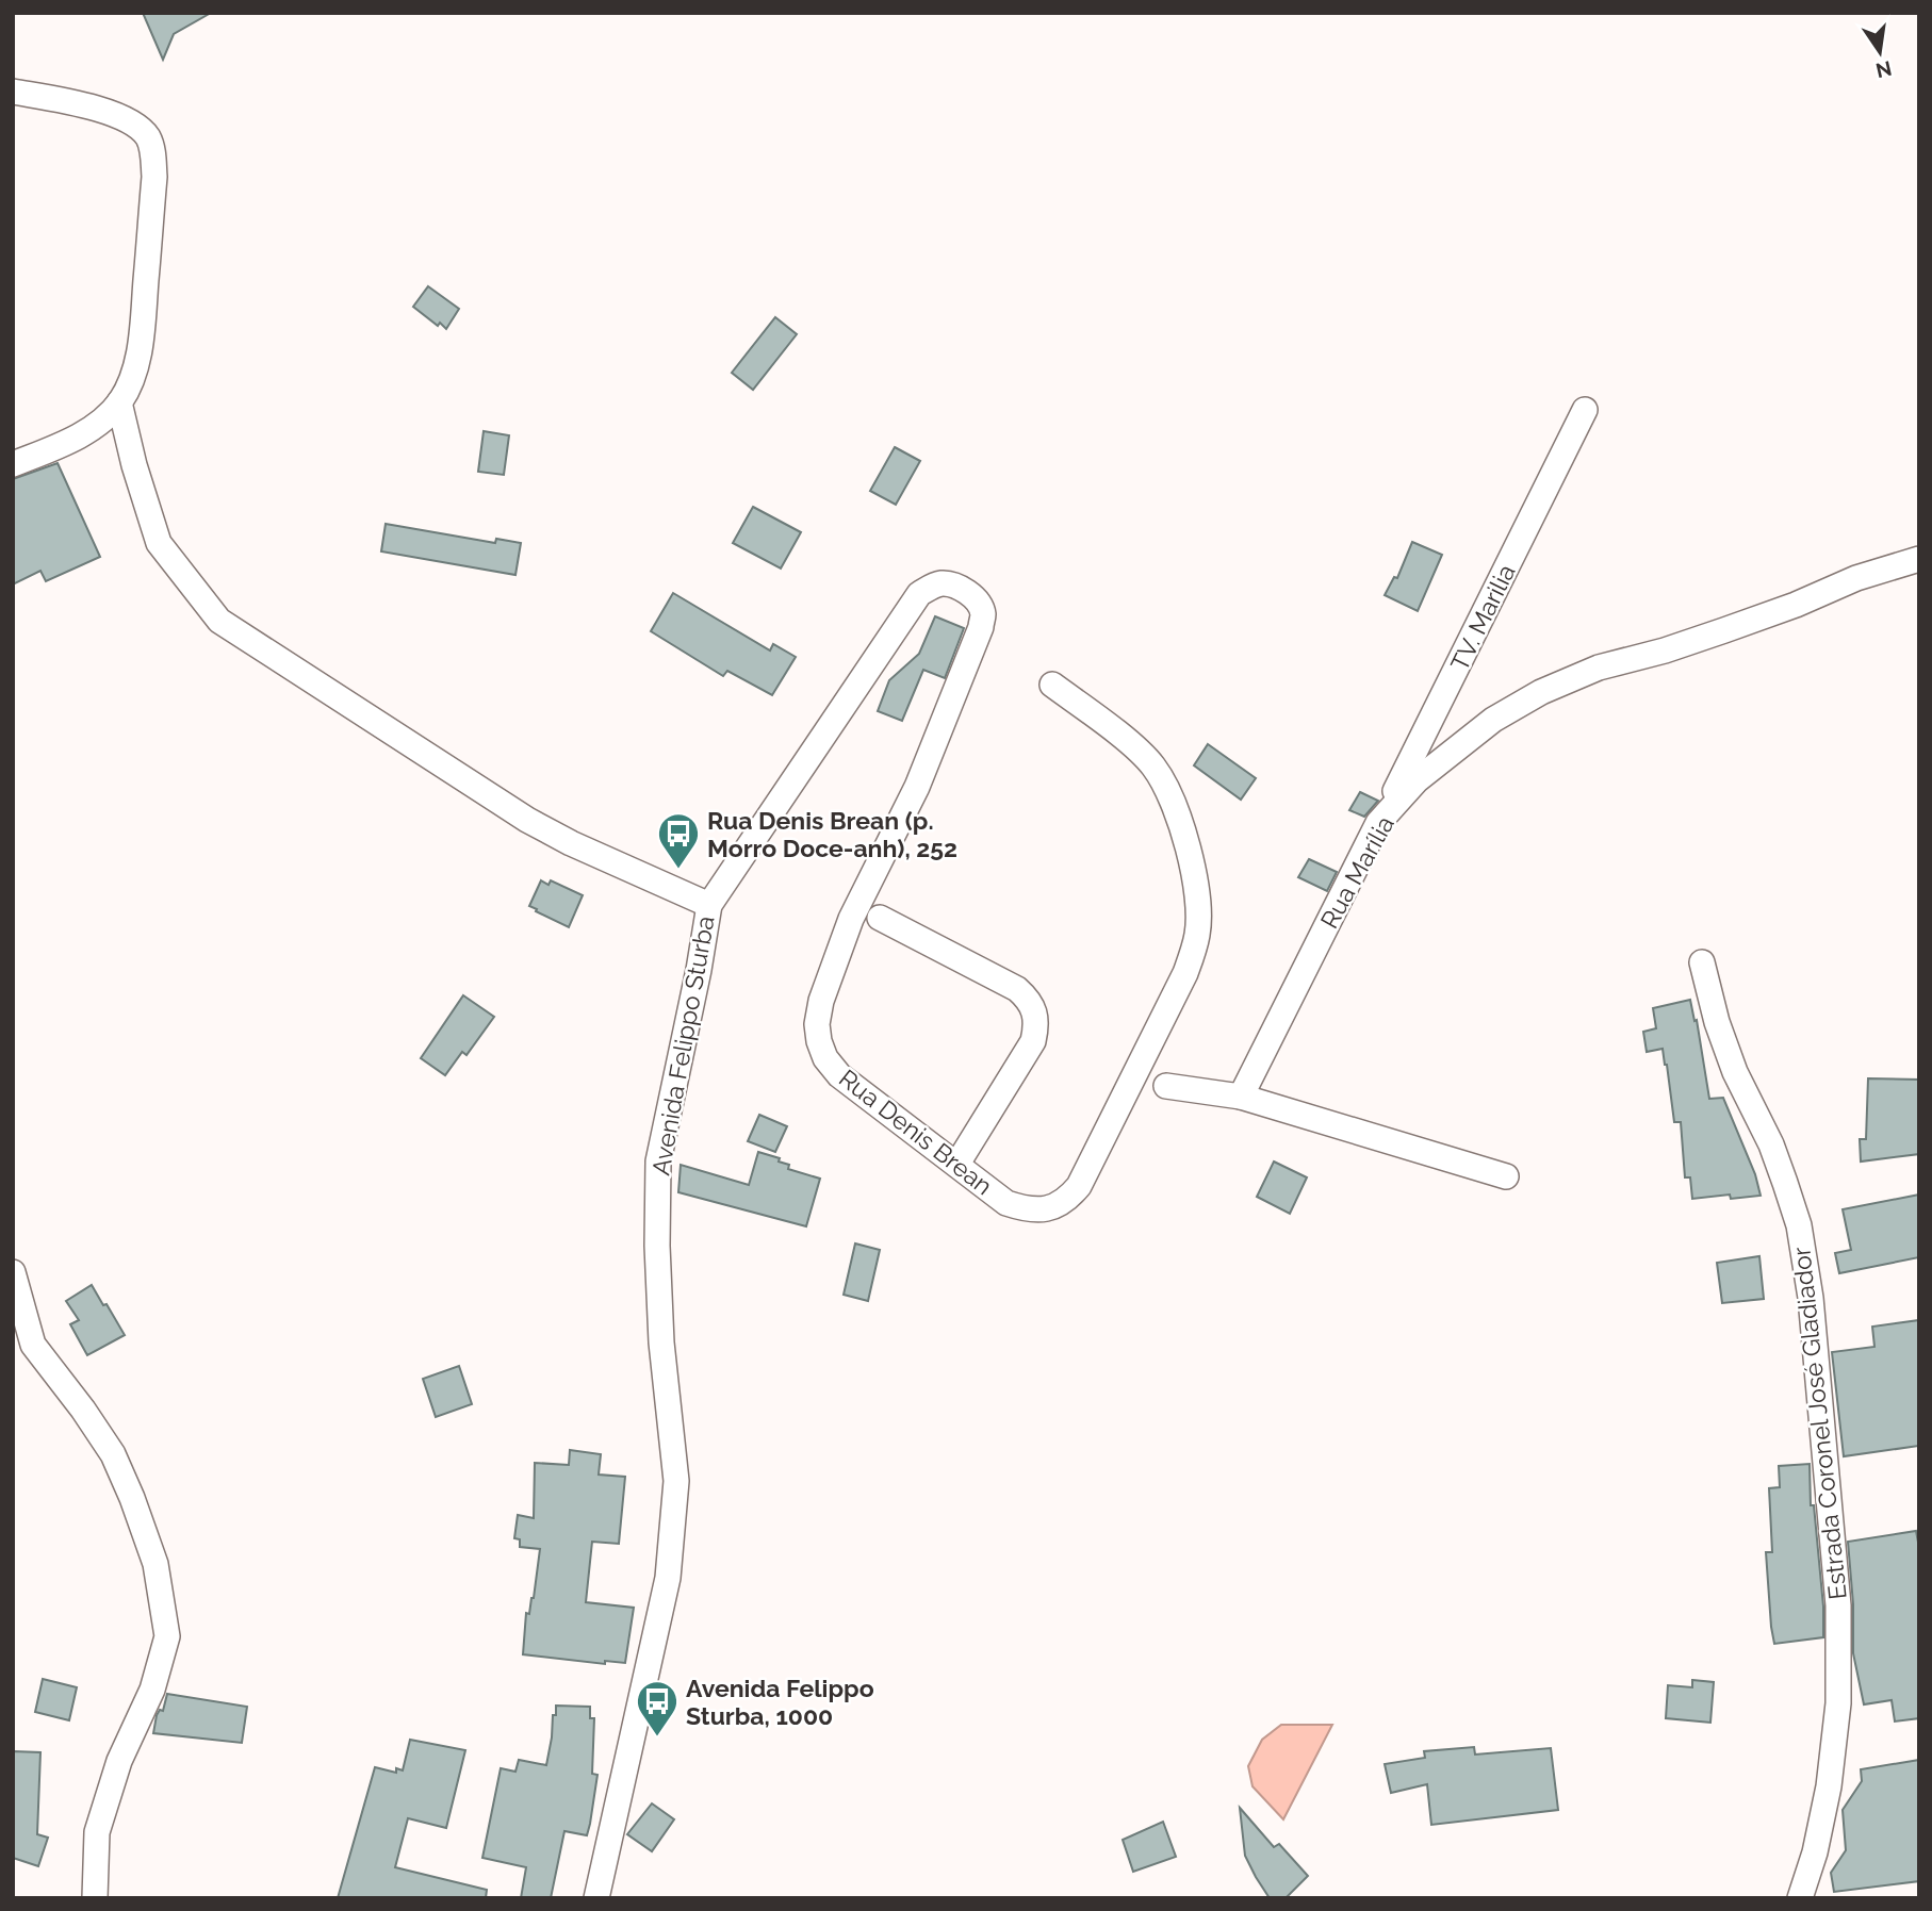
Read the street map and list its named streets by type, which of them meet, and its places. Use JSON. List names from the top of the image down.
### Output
{
  "streets": {
    "street": [
      "TV. Marilia",
      "Rua Marília",
      "Avenida Felippo Sturba",
      "Rua Denis Brean",
      "Estrada Coronel José Gladiador"
    ]
  },
  "crossings": [
    ["TV. Marilia", "Rua Marília"],
    ["Avenida Felippo Sturba", "Rua Denis Brean"]
  ],
  "places": {
    "bus stop": ["Rua Denis Brean (p. Morro Doce-anh), 252", "Avenida Felippo Sturba, 1000"]
  },
  "north": "bottom"
}
